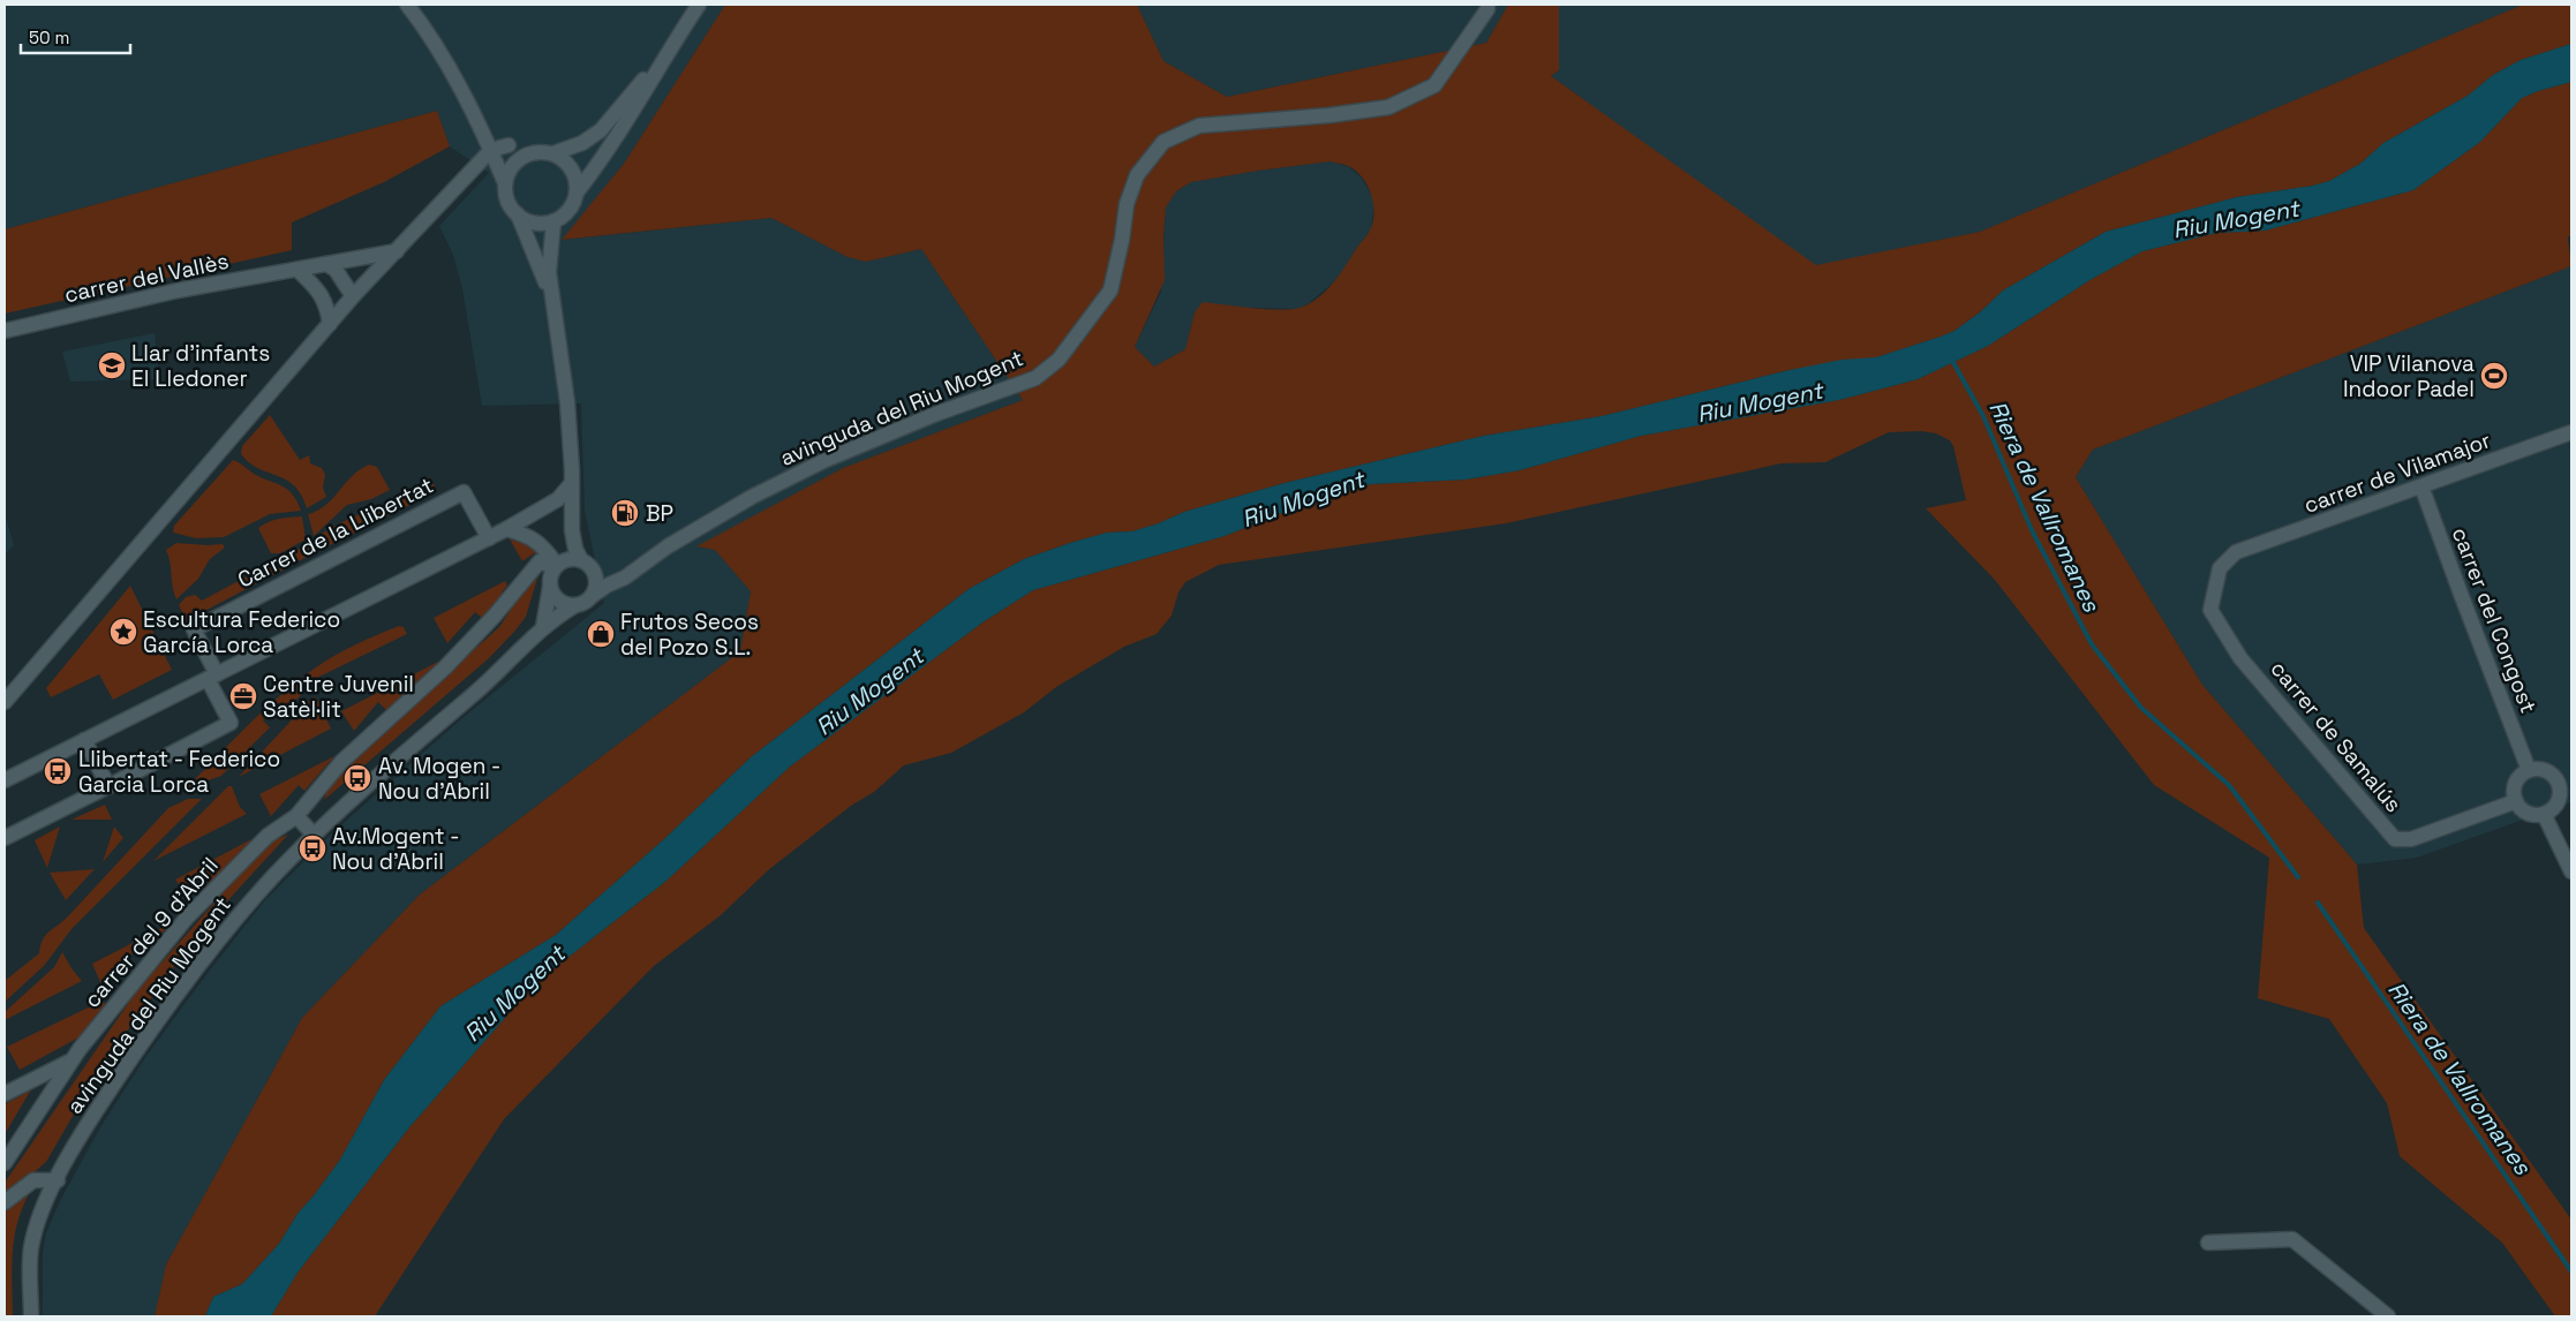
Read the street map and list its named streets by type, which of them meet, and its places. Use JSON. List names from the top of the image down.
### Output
{
  "streets": {
    "street": [
      "carrer del Vallès",
      "avinguda del Riu Mogent",
      "carrer de Vilamajor",
      "Carrer de la Llibertat",
      "carrer del Congost",
      "carrer de Samalús",
      "carrer del 9 d'Abril"
    ]
  },
  "crossings": [
    ["avinguda del Riu Mogent", "carrer del 9 d'Abril"],
    ["carrer de Vilamajor", "carrer del Congost"],
    ["carrer de Vilamajor", "carrer de Samalús"],
    ["carrer del Congost", "carrer de Samalús"]
  ],
  "water": ["Riu Mogent", "Riera de Vallromanes"],
  "places": {
    "school or university": ["Llar d'infants El Lledoner"],
    "sports": ["VIP Vilanova Indoor Padel"],
    "fuel station": ["BP"],
    "place": ["Escultura Federico García Lorca"],
    "shop": ["Frutos Secos del Pozo S.L."],
    "office": ["Centre Juvenil Satèl·lit"],
    "bus stop": ["Llibertat - Federico Garcia Lorca", "Av. Mogen - Nou d'Abril", "Av.Mogent - Nou d'Abril"]
  },
  "scale_bar": "50 m"
}
